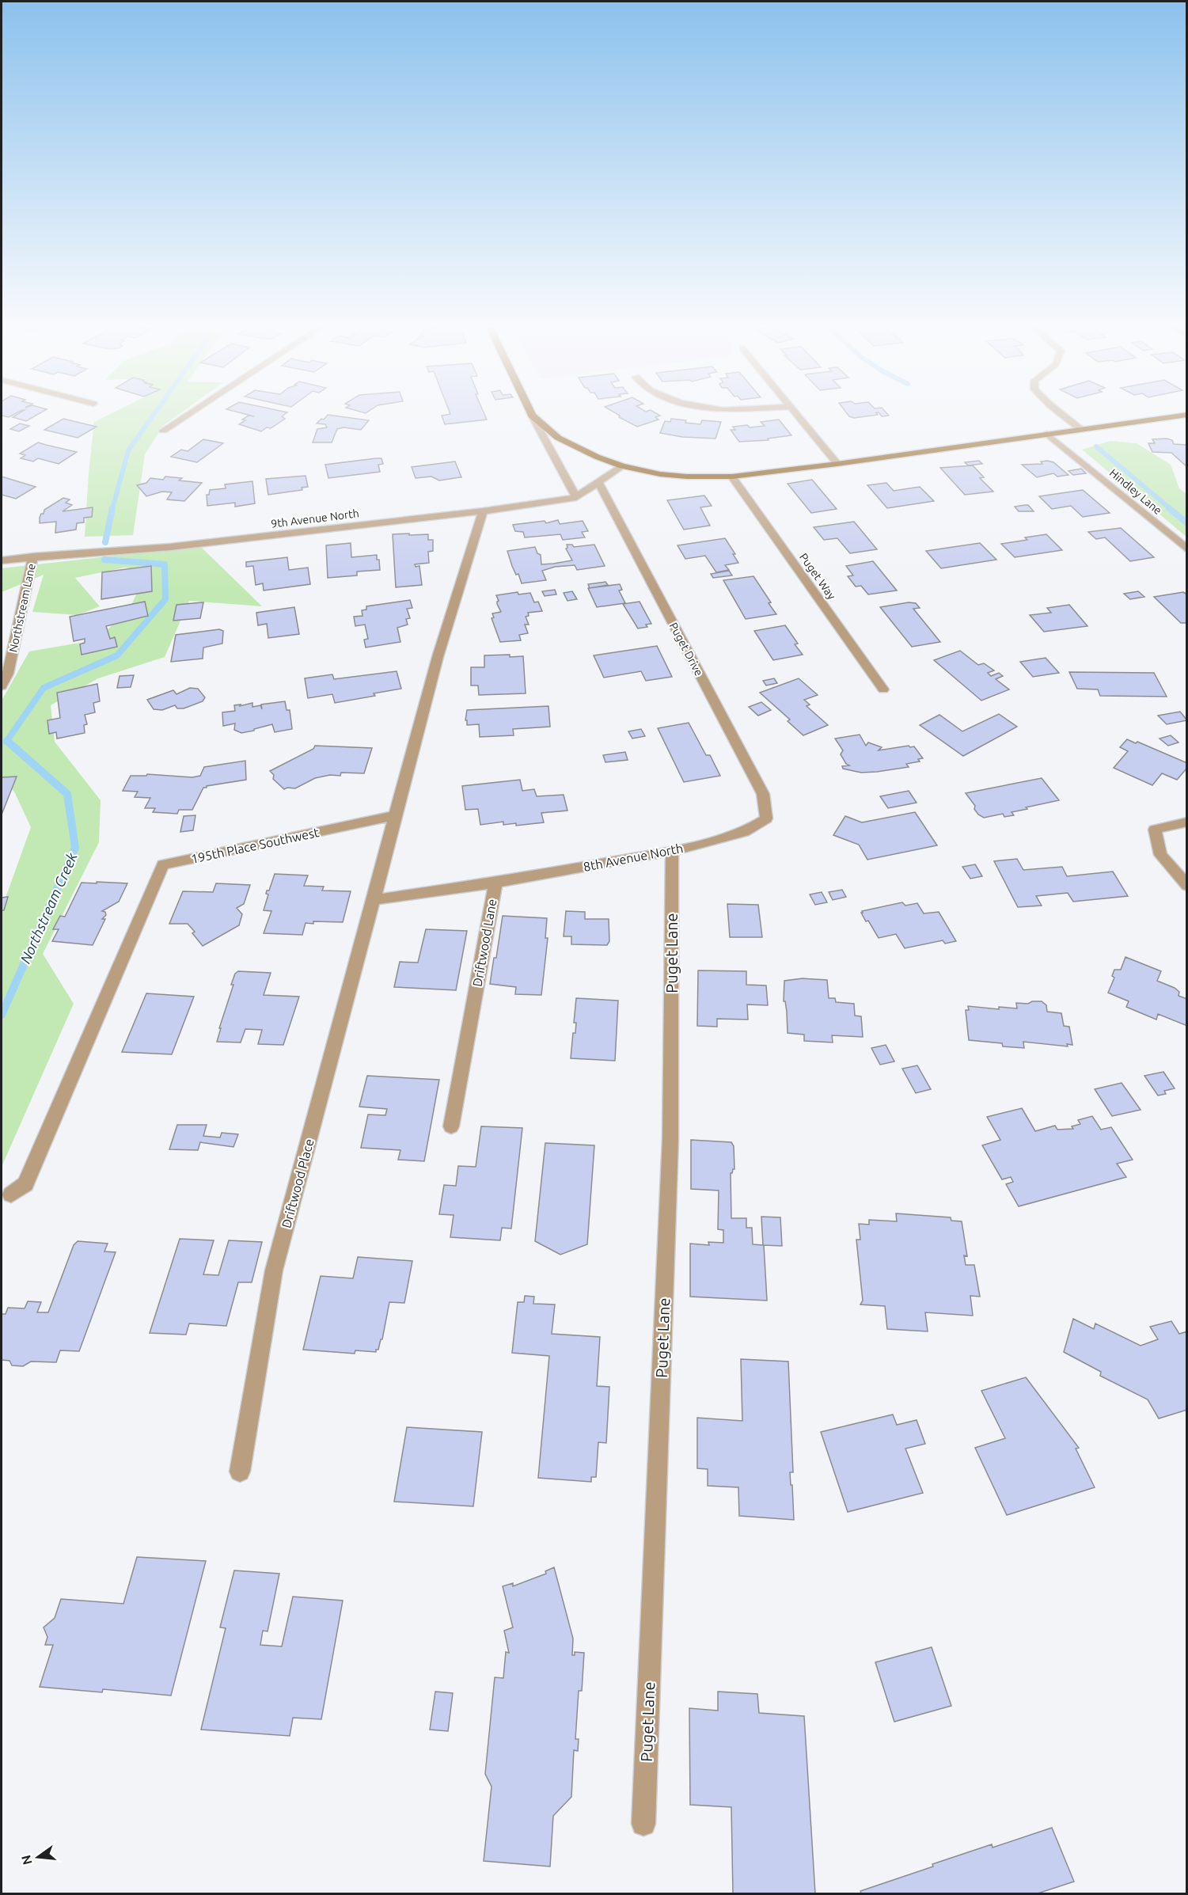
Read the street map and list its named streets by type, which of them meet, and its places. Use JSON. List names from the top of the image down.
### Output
{
  "streets": {
    "street": [
      "Hindley Lane",
      "9th Avenue North",
      "Puget Way",
      "Northstream Lane",
      "Puget Drive",
      "195th Place Southwest",
      "8th Avenue North",
      "Driftwood Lane",
      "Puget Lane",
      "Driftwood Place"
    ]
  },
  "crossings": [
    ["9th Avenue North", "Northstream Lane"],
    ["9th Avenue North", "Puget Drive"],
    ["Puget Drive", "8th Avenue North"],
    ["8th Avenue North", "Driftwood Lane"],
    ["8th Avenue North", "Puget Lane"],
    ["Driftwood Lane", "Driftwood Place"]
  ],
  "water": ["Northstream Creek"],
  "north": "left"
}
